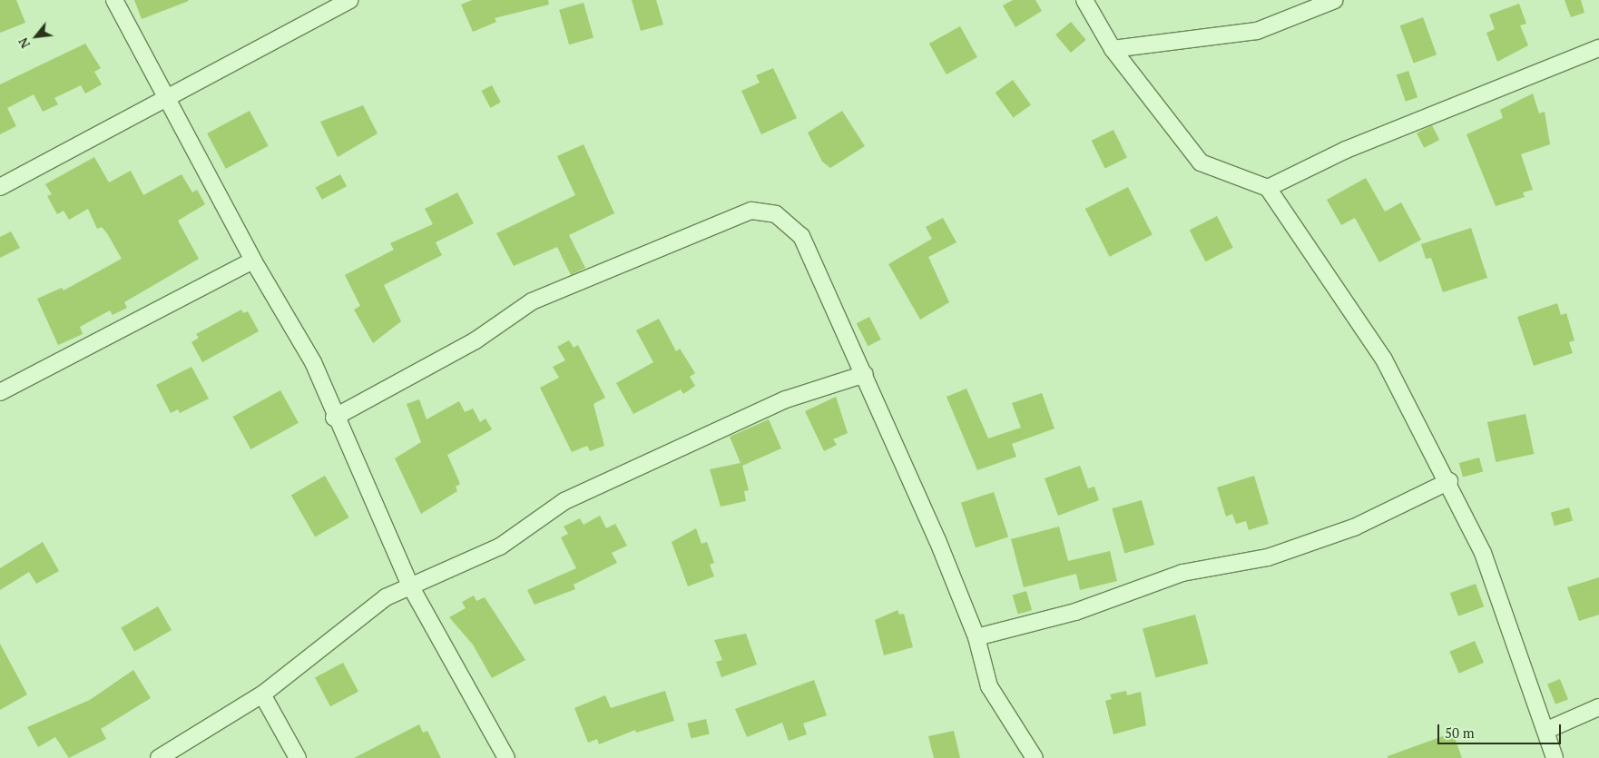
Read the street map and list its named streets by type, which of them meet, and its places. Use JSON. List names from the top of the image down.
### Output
{
  "scale_bar": "50 m",
  "north": "bottom left"
}
